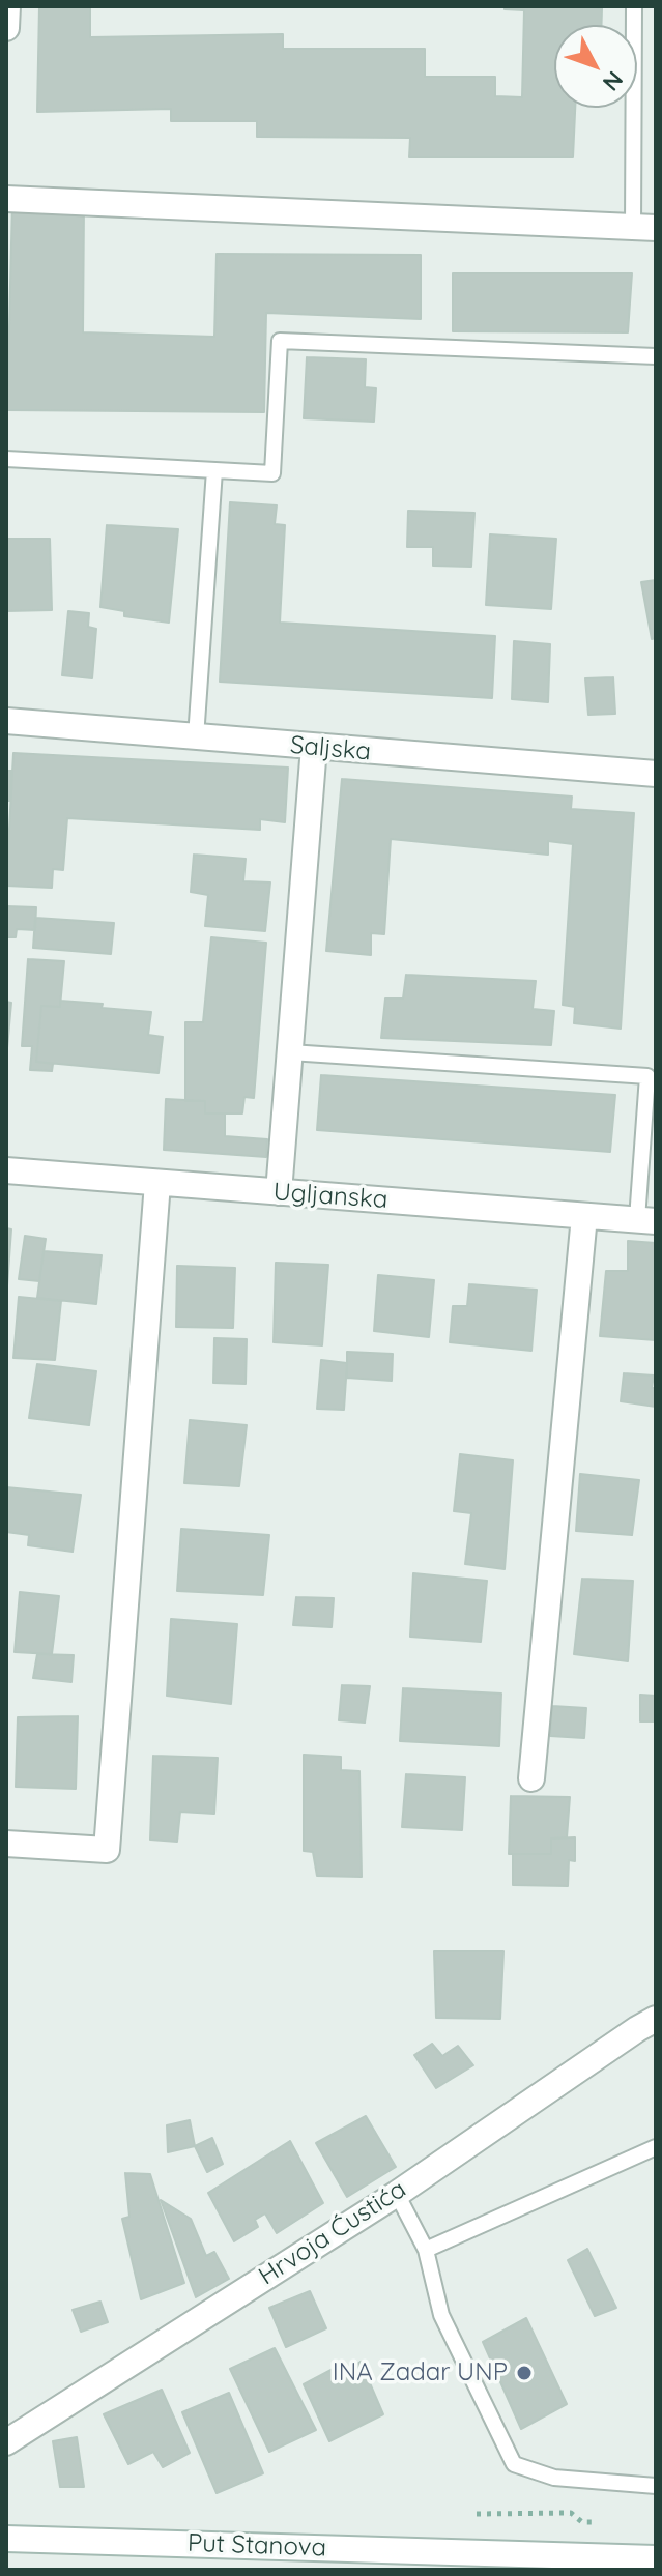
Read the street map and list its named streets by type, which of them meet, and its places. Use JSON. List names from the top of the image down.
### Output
{
  "streets": {
    "street": [
      "Saljska",
      "Ugljanska",
      "Hrvoja Ćustića",
      "Put Stanova"
    ]
  },
  "places": ["INA Zadar UNP"],
  "north": "bottom right"
}
